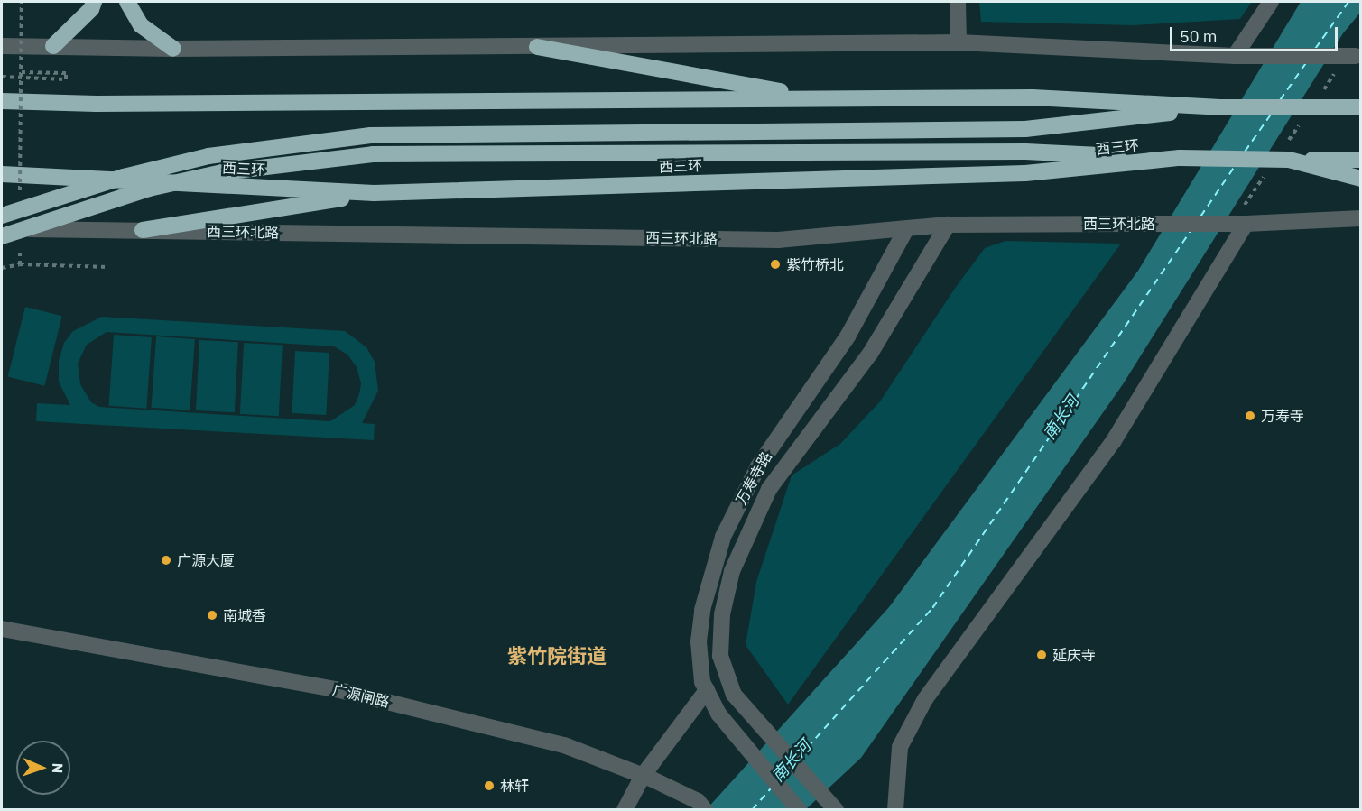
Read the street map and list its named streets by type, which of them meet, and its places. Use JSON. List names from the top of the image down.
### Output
{
  "streets": {
    "highway": ["西三环"],
    "street": ["西三环北路", "万寿寺路", "广源闸路"]
  },
  "crossings": [
    ["西三环北路", "万寿寺路"]
  ],
  "districts": ["紫竹院街道"],
  "water": ["南长河"],
  "places": [
    "紫竹桥北",
    "万寿寺",
    "广源大厦",
    "南城香",
    "延庆寺",
    "林轩"
  ],
  "scale_bar": "50 m",
  "north": "right"
}
